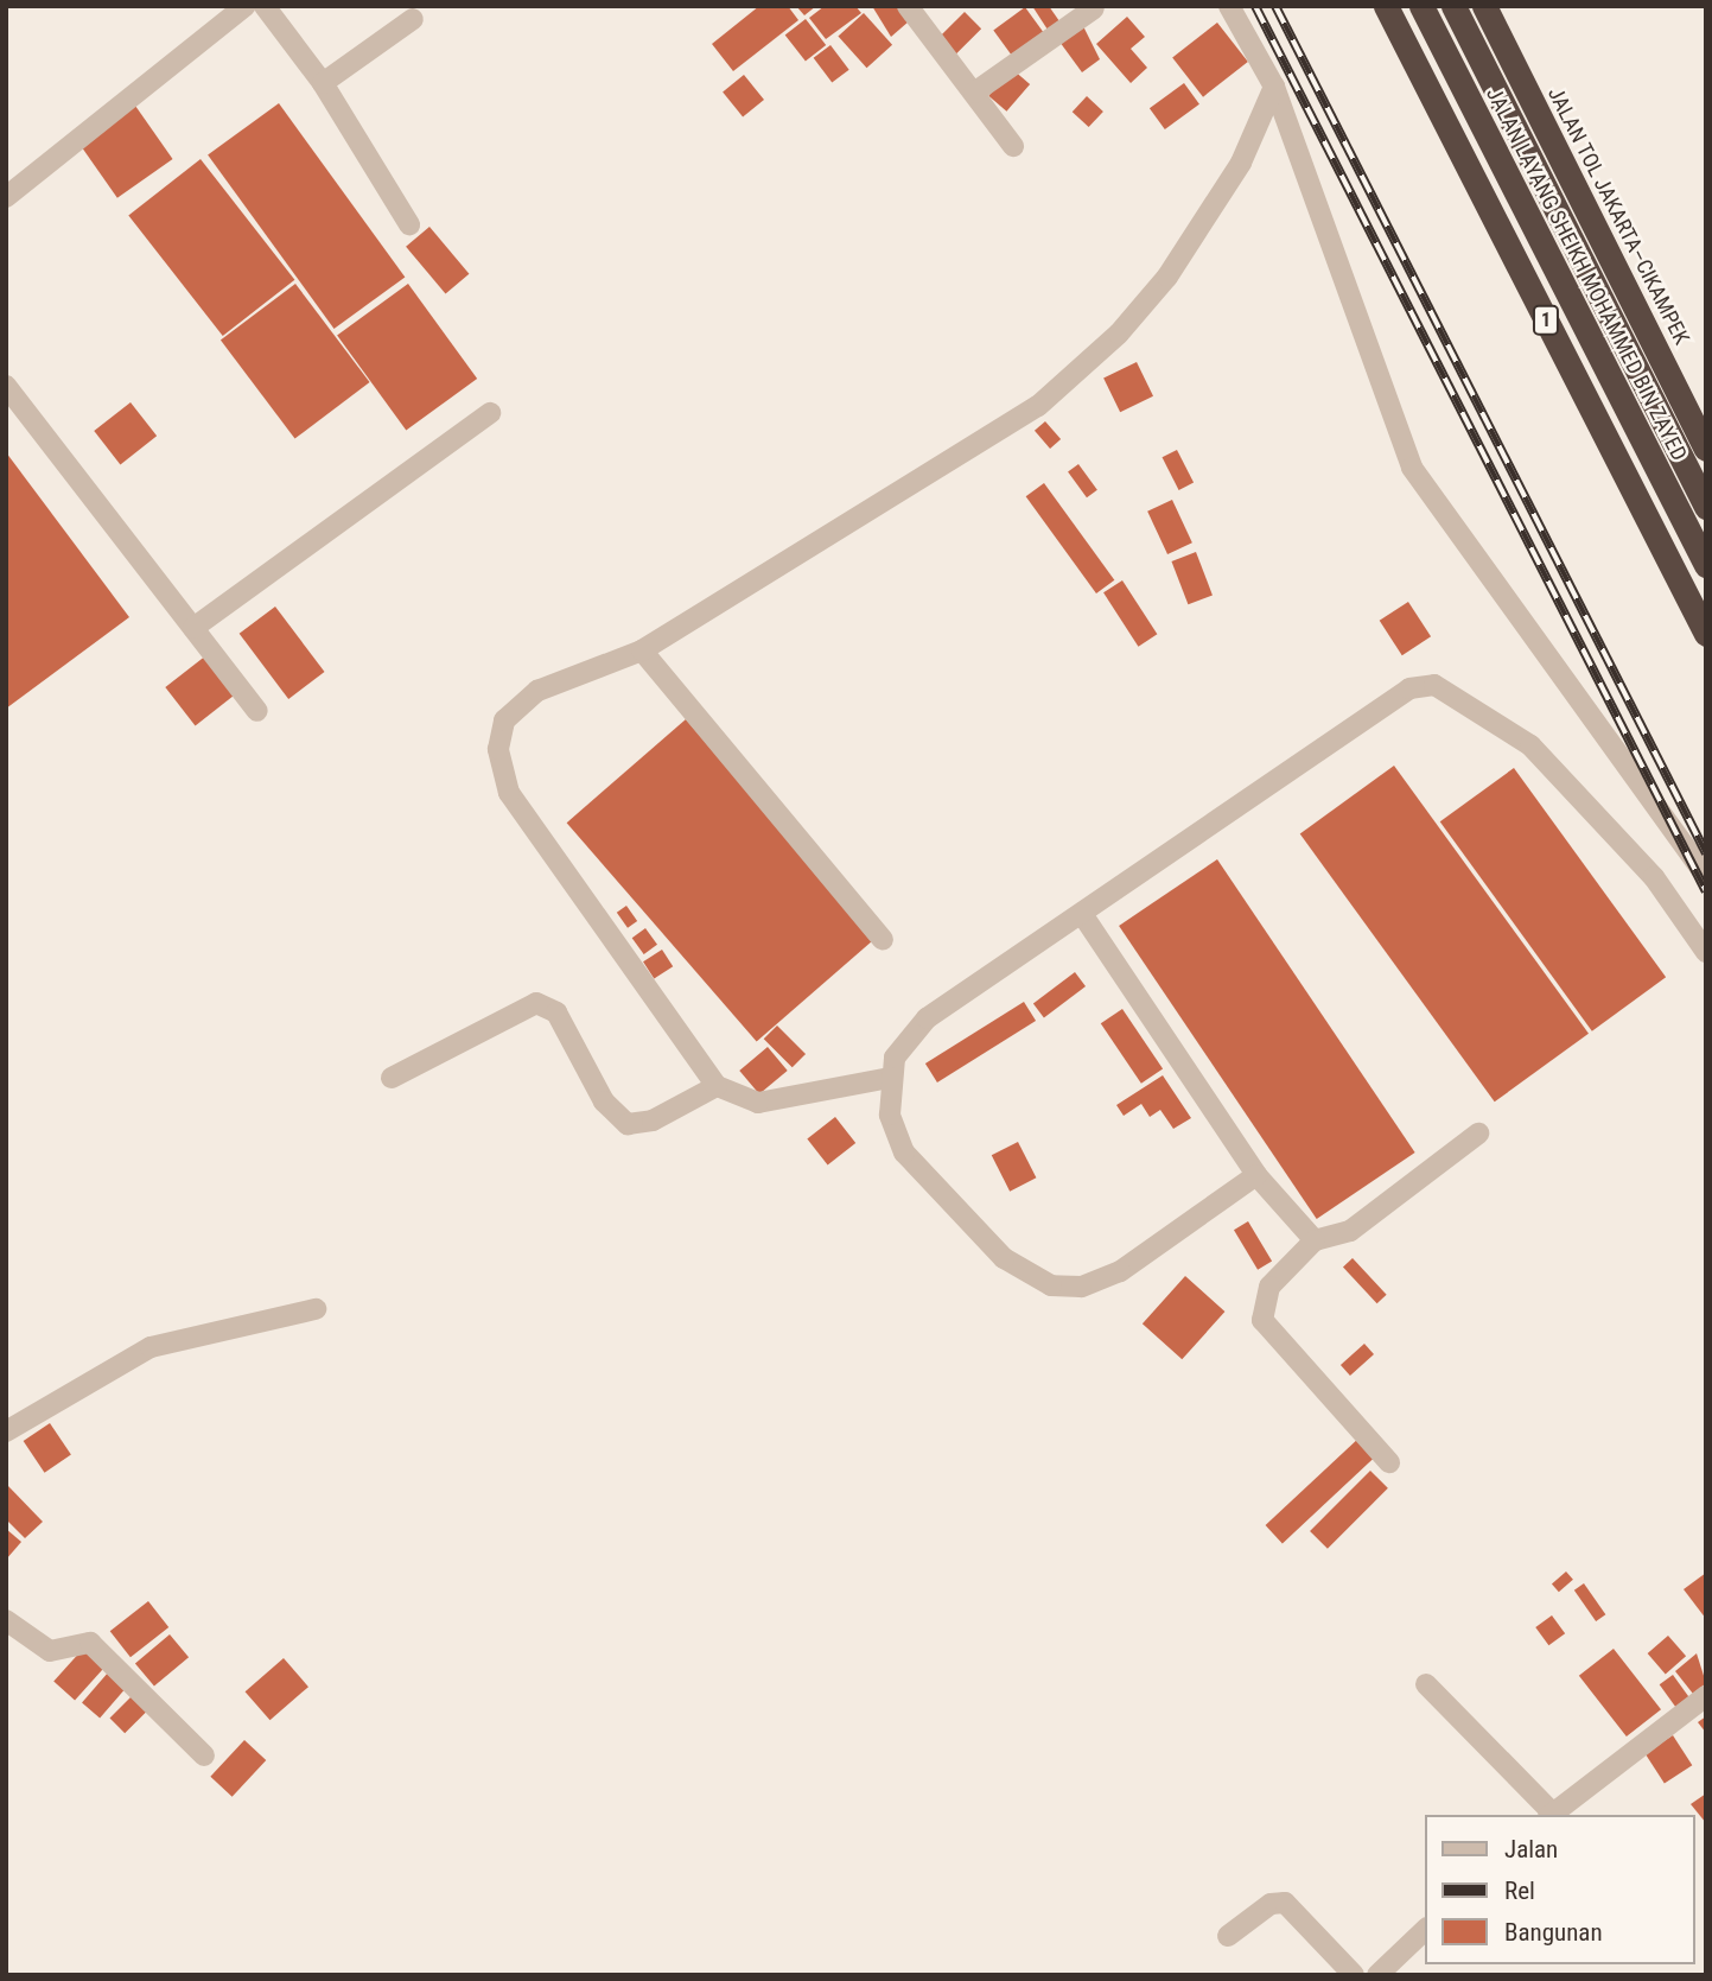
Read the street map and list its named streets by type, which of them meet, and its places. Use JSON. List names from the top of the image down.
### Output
{
  "streets": {
    "highway": ["JALAN TOL JAKARTA–CIKAMPEK", "JALAN LAYANG SHEIKH MOHAMMED BIN ZAYED", "1"]
  },
  "legend": ["Jalan", "Rel", "Bangunan"]
}
